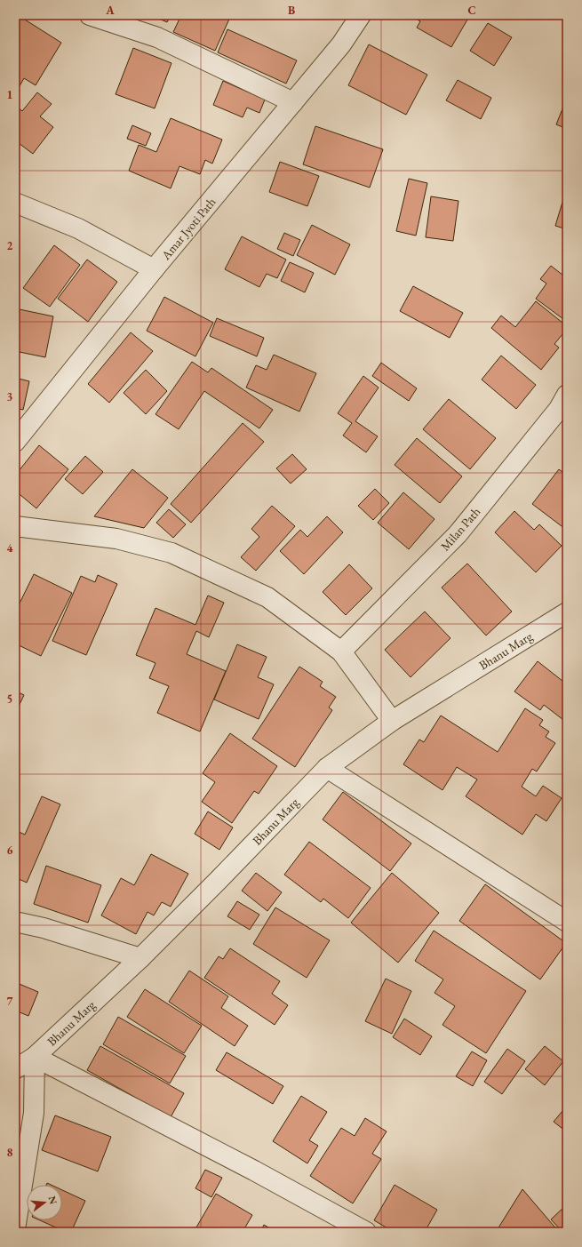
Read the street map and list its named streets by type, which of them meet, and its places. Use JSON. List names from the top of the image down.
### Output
{
  "streets": {
    "street": ["Amar Jyoti Path", "Milan Path", "Bhanu Marg"]
  },
  "north": "right",
  "grid": {
    "columns": ["A", "B", "C"],
    "rows": [
      "1",
      "2",
      "3",
      "4",
      "5",
      "6",
      "7",
      "8"
    ]
  }
}
